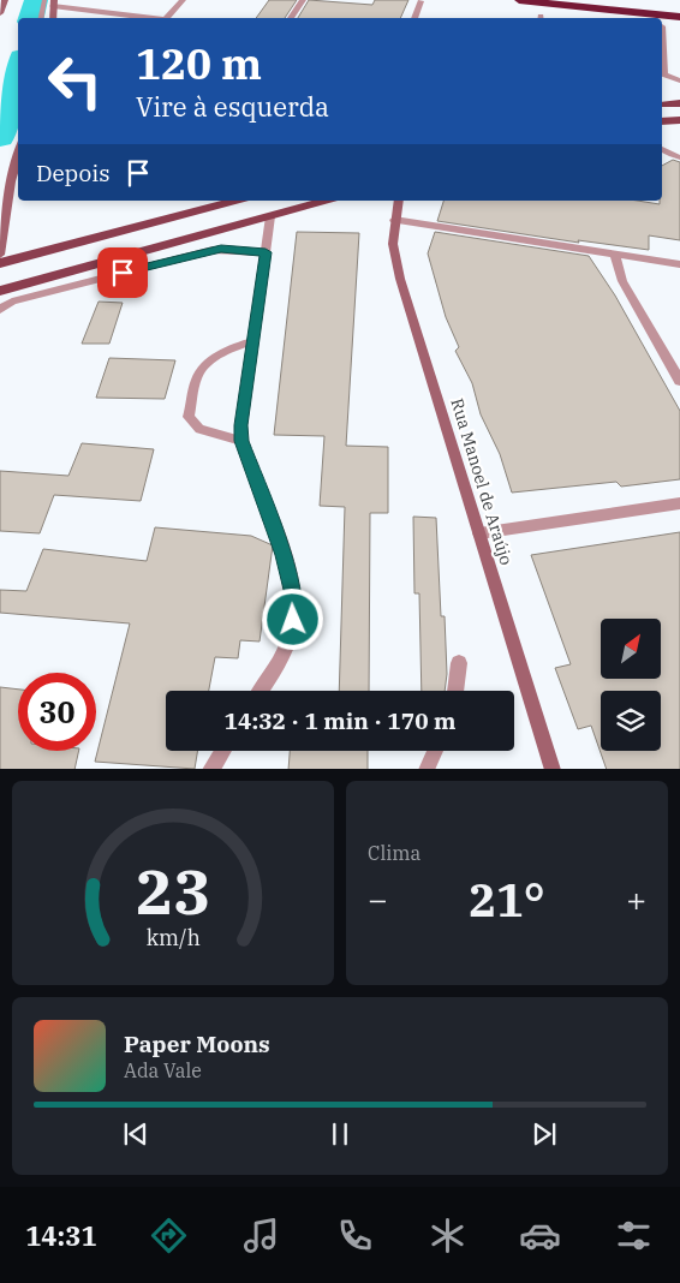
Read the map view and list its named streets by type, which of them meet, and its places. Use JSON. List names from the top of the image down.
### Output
{
  "streets": {
    "street": ["Rua Manoel de Araújo"]
  },
  "north": "top right",
  "page": {
    "turn": ["120 m", "Vire à esquerda"],
    "then": "Depois",
    "limit": "30",
    "trip": "14:32 · 1 min · 170 m",
    "tile": "Clima",
    "heat": ["−", "21°", "+"],
    "song": ["Paper Moons", "Ada Vale"],
    "tabs": "14:31",
    "gauge": ["23", "km/h"]
  }
}
